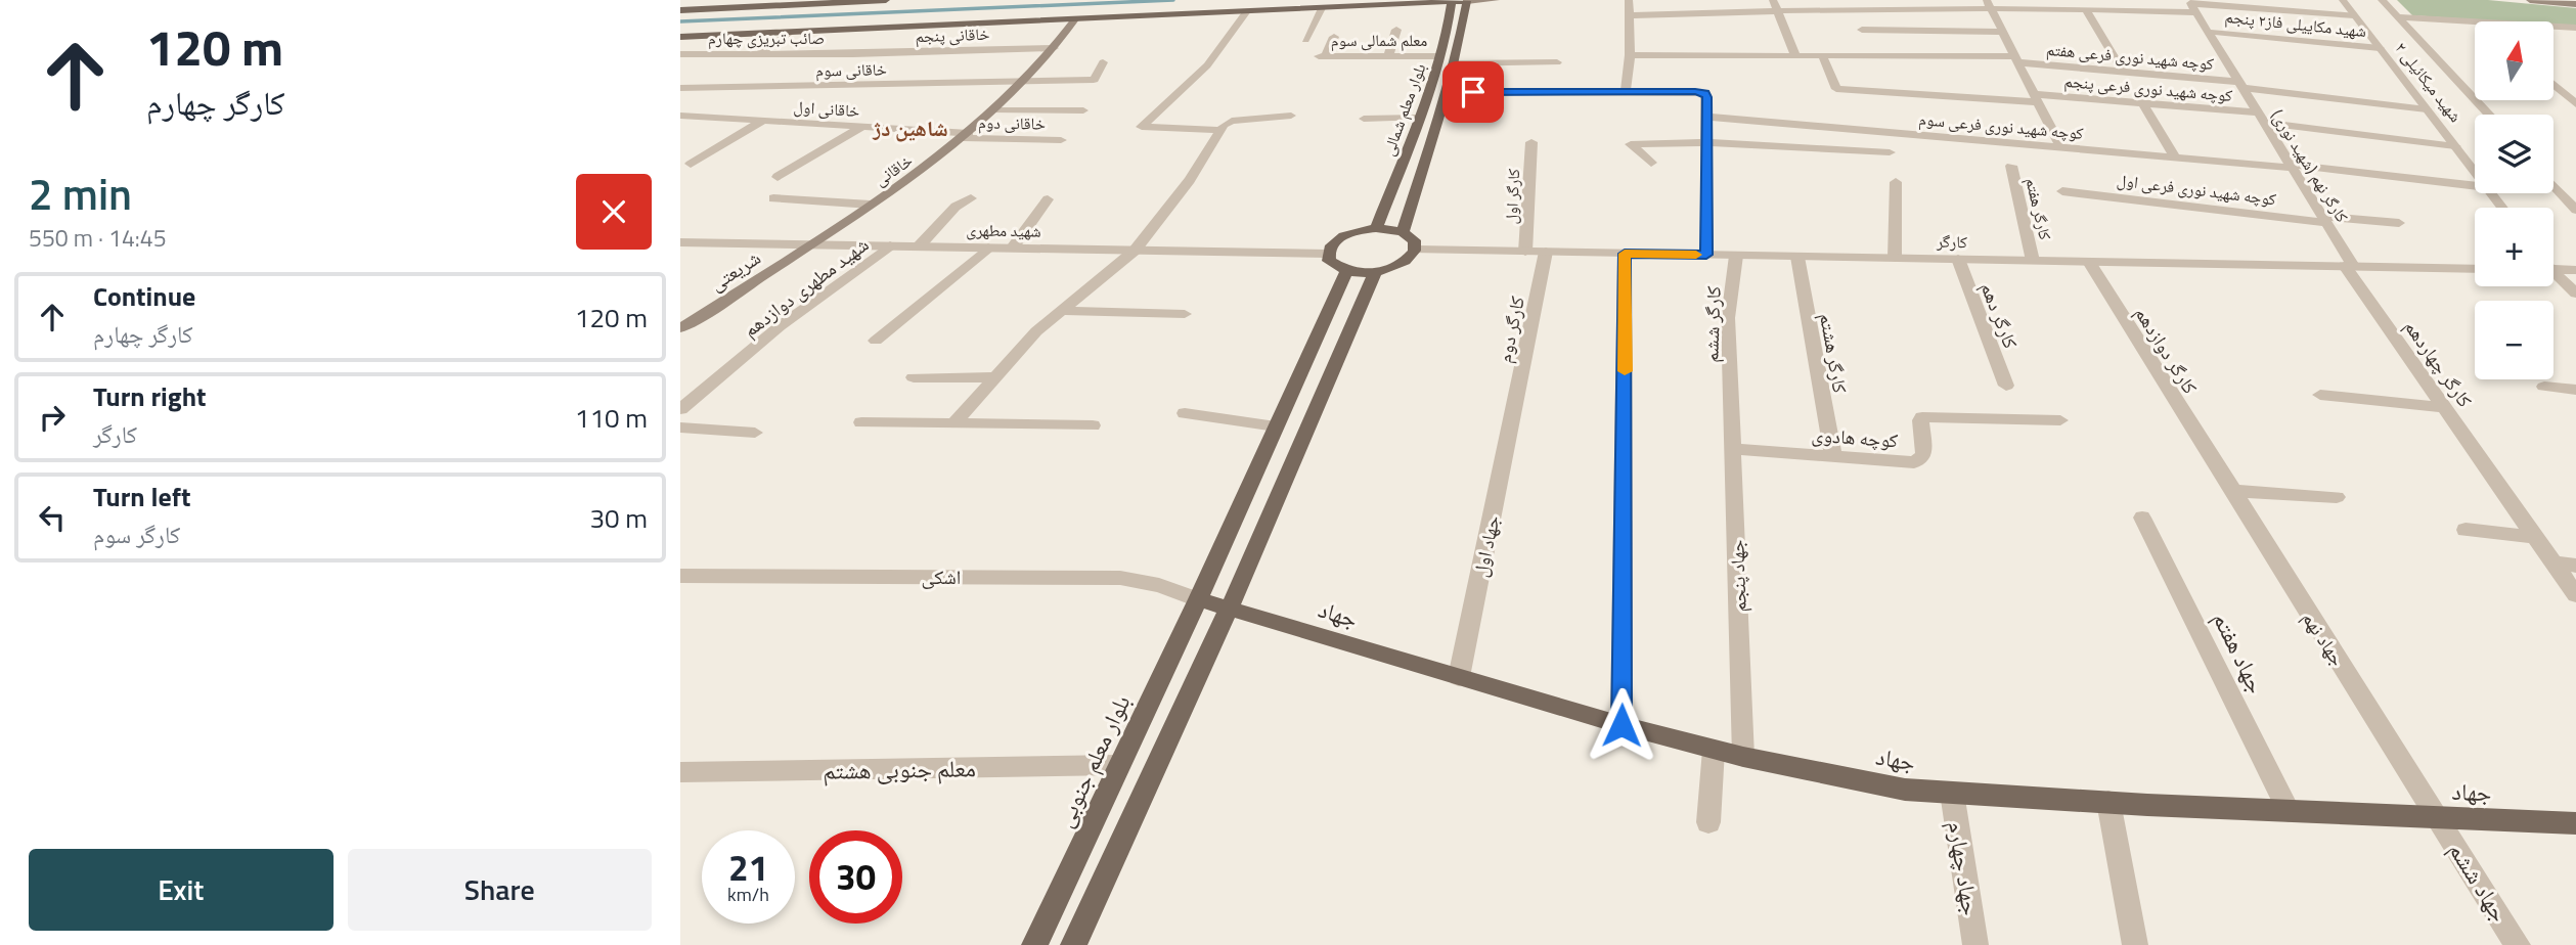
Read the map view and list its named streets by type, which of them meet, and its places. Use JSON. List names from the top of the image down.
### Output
{
  "streets": {
    "main road": [
      "بلوار معلم شمالی",
      "خاقانی",
      "شریعتی",
      "جهاد",
      "بلوار معلم جنوبی"
    ],
    "street": [
      "شهید مکاییلی فاز۲ پنجم",
      "خاقانی پنجم",
      "صائب تبریزی چهارم",
      "معلم شمالی سوم",
      "کوچه شهید نوری فرعی هفتم",
      "خاقانی سوم",
      "شهید میکائیلی ۲",
      "کوچه شهید نوری فرعی پنجم",
      "خاقانی اول",
      "خاقانی دوم",
      "کوچه شهید نوری فرعی سوم",
      "کارگر نهم (شهید نوری)",
      "کوچه شهید نوری فرعی اول",
      "کارگر اول",
      "کارگر هفتم",
      "شهید مطهری",
      "کارگر",
      "شهید مطهری دوازدهم",
      "کارگر دهم",
      "کارگر ششم",
      "کارگر دوم",
      "کارگر دوازدهم",
      "کارگر هشتم",
      "کارگر چهاردهم",
      "کوچه هادوی",
      "جهاد اول",
      "اشکی",
      "جهاد پنجم",
      "جهاد نهم",
      "جهاد هفتم",
      "معلم جنوبی هشتم",
      "جهاد چهارم",
      "جهاد ششم"
    ]
  },
  "crossings": [
    ["شهید مکاییلی فاز۲ پنجم", "شهید میکائیلی ۲"],
    ["شهید مکاییلی فاز۲ پنجم", "کارگر نهم (شهید نوری)"],
    ["خاقانی پنجم", "صائب تبریزی چهارم"],
    ["خاقانی پنجم", "خاقانی"],
    ["معلم شمالی سوم", "بلوار معلم شمالی"],
    ["کوچه شهید نوری فرعی هفتم", "شهید میکائیلی ۲"],
    ["کوچه شهید نوری فرعی هفتم", "کارگر نهم (شهید نوری)"],
    ["خاقانی سوم", "خاقانی"],
    ["شهید میکائیلی ۲", "کوچه شهید نوری فرعی پنجم"],
    ["کوچه شهید نوری فرعی پنجم", "کارگر نهم (شهید نوری)"],
    ["خاقانی اول", "خاقانی دوم"],
    ["خاقانی اول", "خاقانی"],
    ["خاقانی دوم", "خاقانی"],
    ["کوچه شهید نوری فرعی سوم", "کارگر نهم (شهید نوری)"],
    ["کارگر نهم (شهید نوری)", "کوچه شهید نوری فرعی اول"],
    ["کارگر نهم (شهید نوری)", "کارگر"],
    ["کارگر نهم (شهید نوری)", "کارگر چهاردهم"],
    ["خاقانی", "شهید مطهری"],
    ["خاقانی", "شریعتی"],
    ["کارگر اول", "کارگر"],
    ["کارگر هفتم", "کارگر"],
    ["شهید مطهری", "شریعتی"],
    ["شهید مطهری", "شهید مطهری دوازدهم"],
    ["کارگر", "کارگر دهم"],
    ["کارگر", "کارگر ششم"],
    ["کارگر", "کارگر دوم"],
    ["کارگر", "کارگر دوازدهم"],
    ["کارگر", "کارگر هشتم"],
    ["کارگر", "کارگر چهاردهم"],
    ["کارگر ششم", "جهاد پنجم"],
    ["کارگر دوم", "جهاد اول"],
    ["کارگر دوازدهم", "جهاد نهم"],
    ["کارگر هشتم", "کوچه هادوی"],
    ["کوچه هادوی", "جهاد پنجم"],
    ["جهاد اول", "جهاد"],
    ["اشکی", "بلوار معلم جنوبی"],
    ["جهاد پنجم", "جهاد"],
    ["جهاد", "جهاد نهم"],
    ["جهاد", "جهاد هفتم"],
    ["جهاد", "جهاد چهارم"],
    ["جهاد", "جهاد ششم"],
    ["جهاد نهم", "جهاد ششم"],
    ["بلوار معلم جنوبی", "معلم جنوبی هشتم"]
  ],
  "districts": ["شاهین دژ"],
  "north": "top",
  "page": {
    "turn": ["120 m", "کارگر چهارم"],
    "map_buttons": ["+", "−"],
    "heading": ["2 min", "550 m · 14:45"],
    "list": [
      {
        "name": "Continue",
        "note": "کارگر چهارم",
        "value": "120 m"
      },
      {
        "name": "Turn right",
        "note": "کارگر",
        "value": "110 m"
      },
      {
        "name": "Turn left",
        "note": "کارگر سوم",
        "value": "30 m"
      }
    ],
    "speed": "21 km/h",
    "limit": "30",
    "buttons": ["Exit", "Share"]
  }
}
